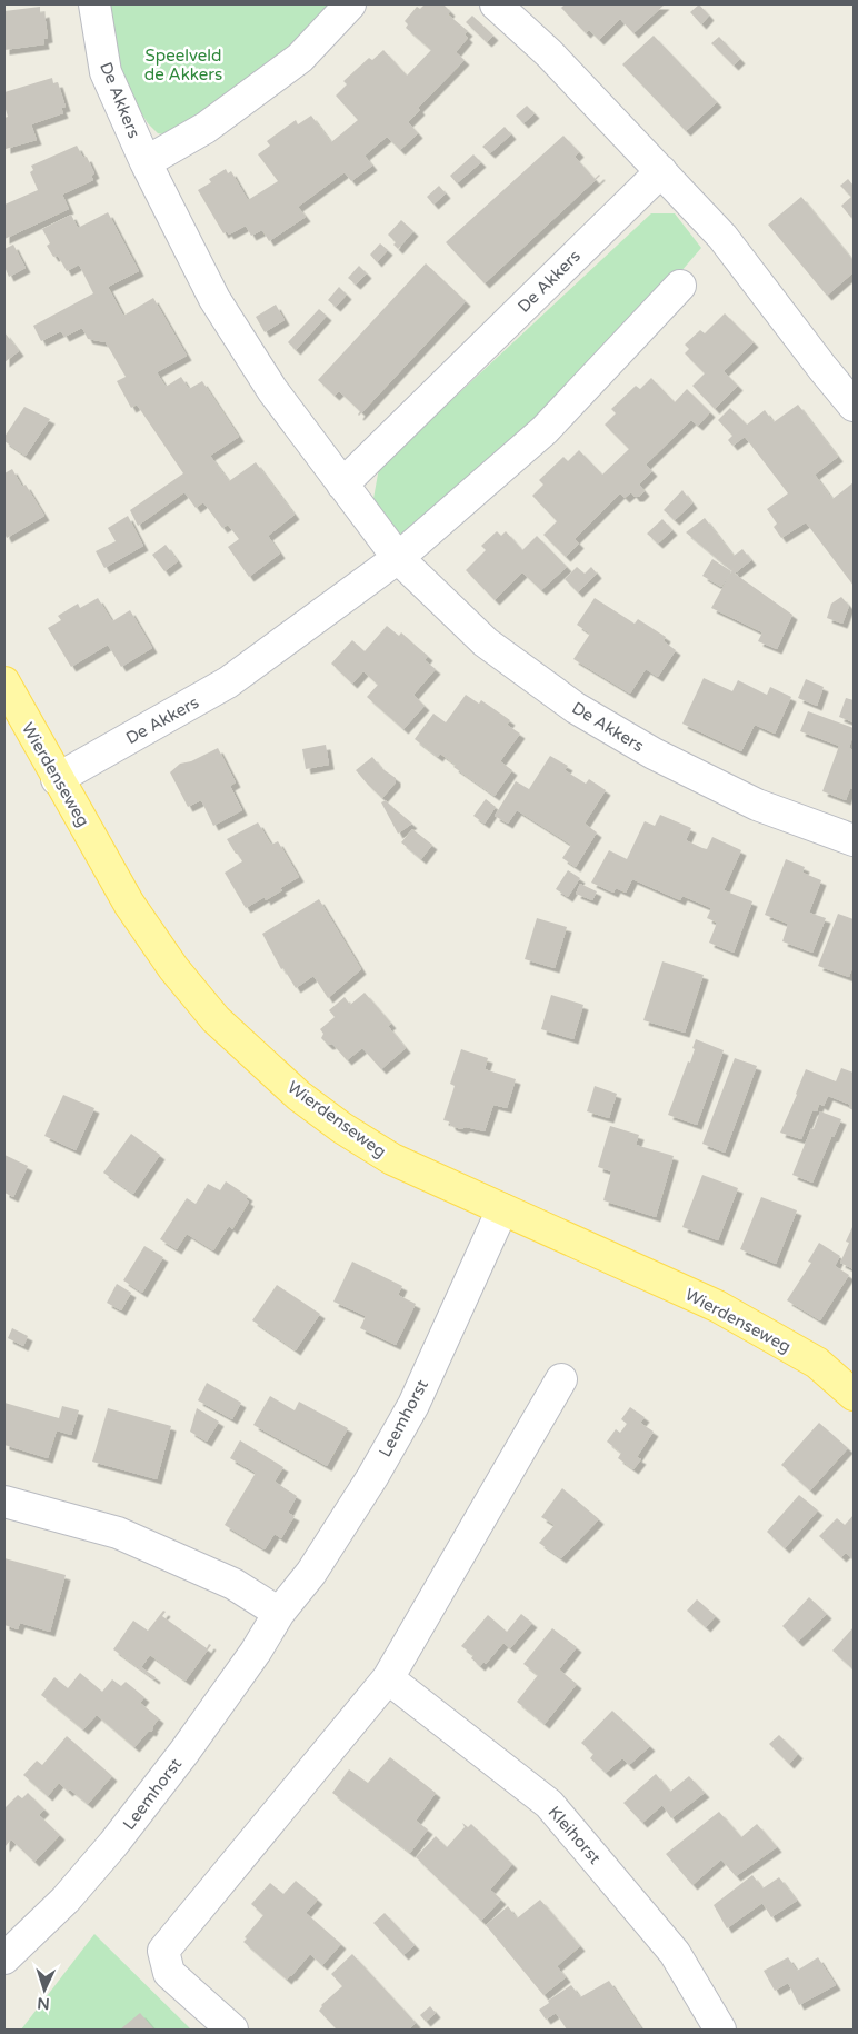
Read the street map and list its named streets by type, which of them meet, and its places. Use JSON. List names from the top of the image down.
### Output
{
  "streets": {
    "main road": ["Wierdenseweg"],
    "street": ["De Akkers", "Leemhorst", "Kleihorst"]
  },
  "crossings": [
    ["De Akkers", "Wierdenseweg"],
    ["Wierdenseweg", "Leemhorst"]
  ],
  "parks": ["Speelveld de Akkers"],
  "north": "bottom"
}
